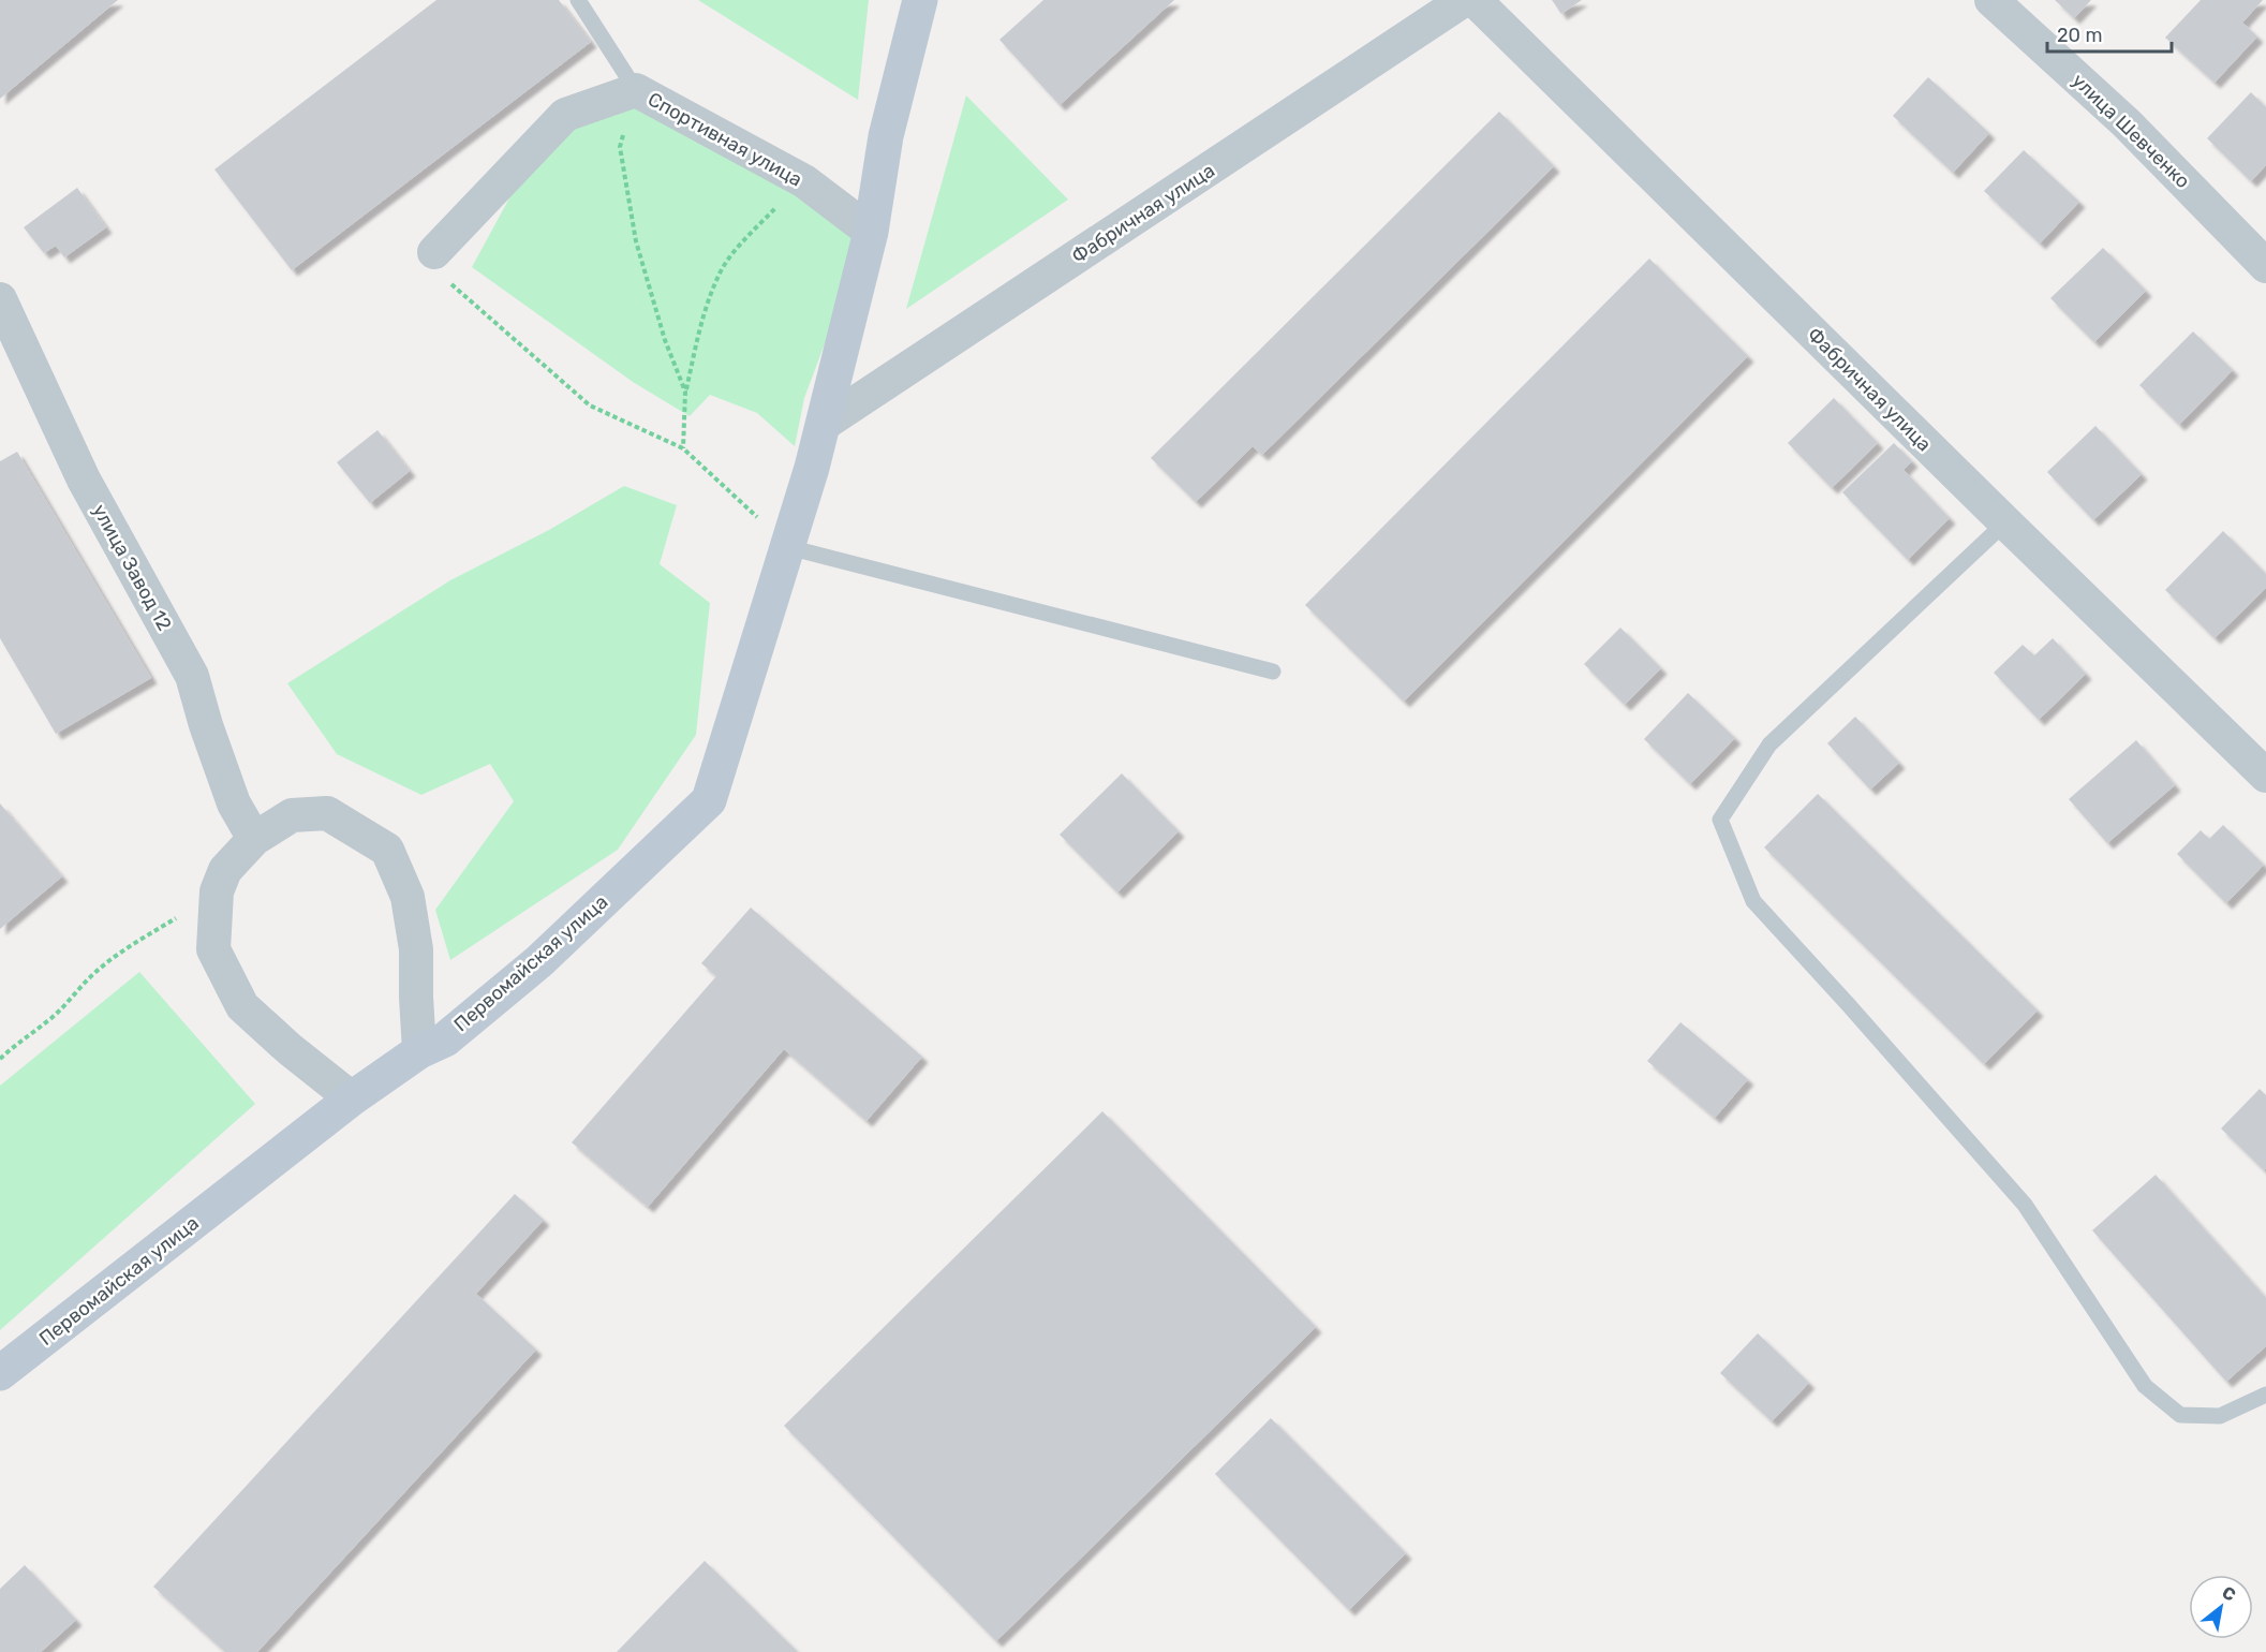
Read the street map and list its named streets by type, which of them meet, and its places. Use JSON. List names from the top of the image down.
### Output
{
  "streets": {
    "street": [
      "улица Шевченко",
      "Спортивная улица",
      "Фабричная улица",
      "улица Завод 12",
      "Первомайская улица"
    ]
  },
  "crossings": [
    ["Фабричная улица", "Первомайская улица"]
  ],
  "scale_bar": "20 m",
  "north": "top right"
}
